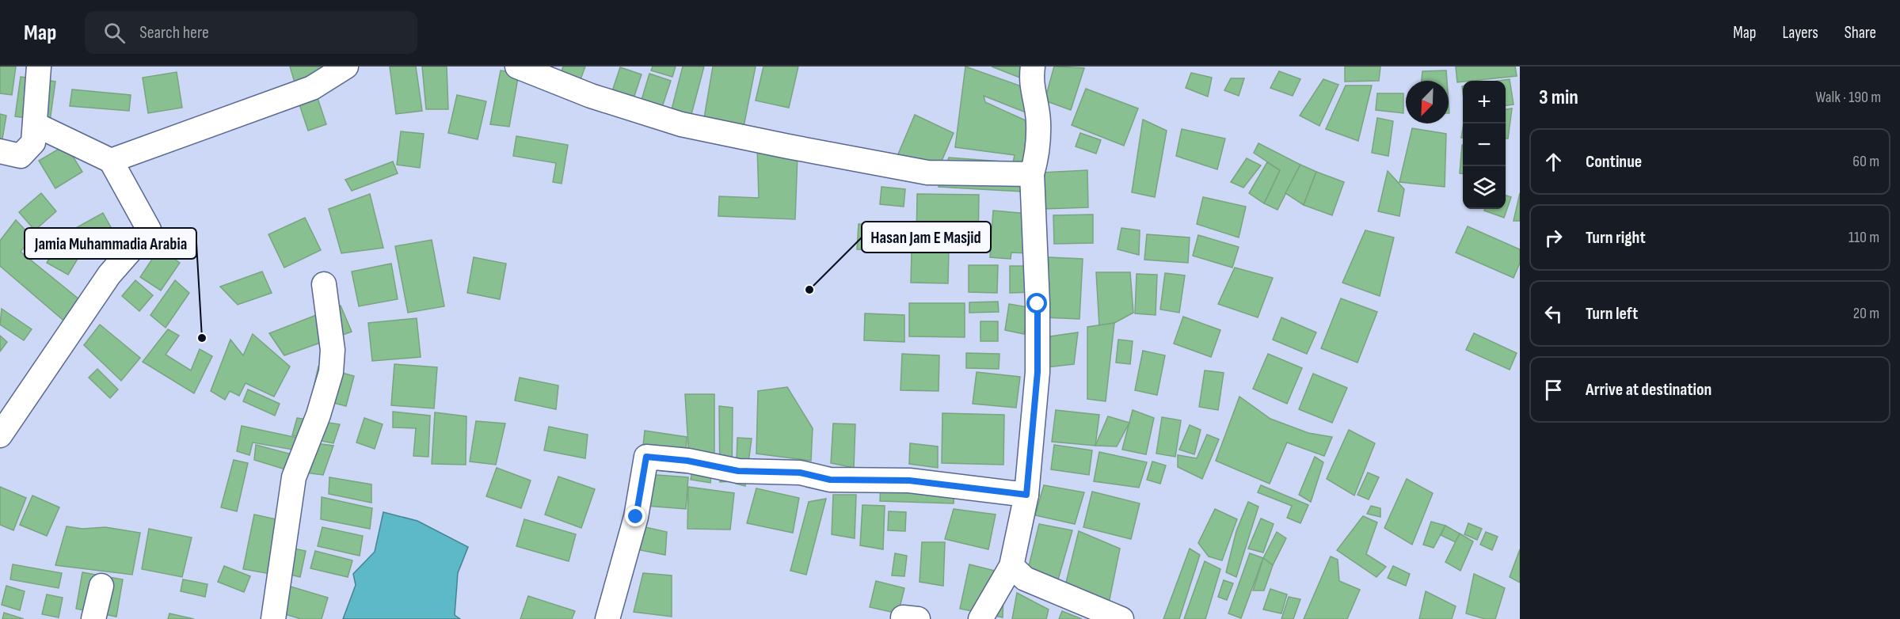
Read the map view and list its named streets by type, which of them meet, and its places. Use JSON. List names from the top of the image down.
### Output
{
  "places": ["Hasan Jam E Masjid", "Jamia Muhammadia Arabia"],
  "north": "bottom left",
  "page": {
    "header": "Map",
    "search": "Search here",
    "nav": ["Map", "Layers", "Share"],
    "heading": ["3 min", "Walk · 190 m"],
    "map_buttons": ["+", "−"],
    "list": [
      ["Continue", "60 m"],
      ["Turn right", "110 m"],
      ["Turn left", "20 m"],
      "Arrive at destination"
    ]
  }
}
